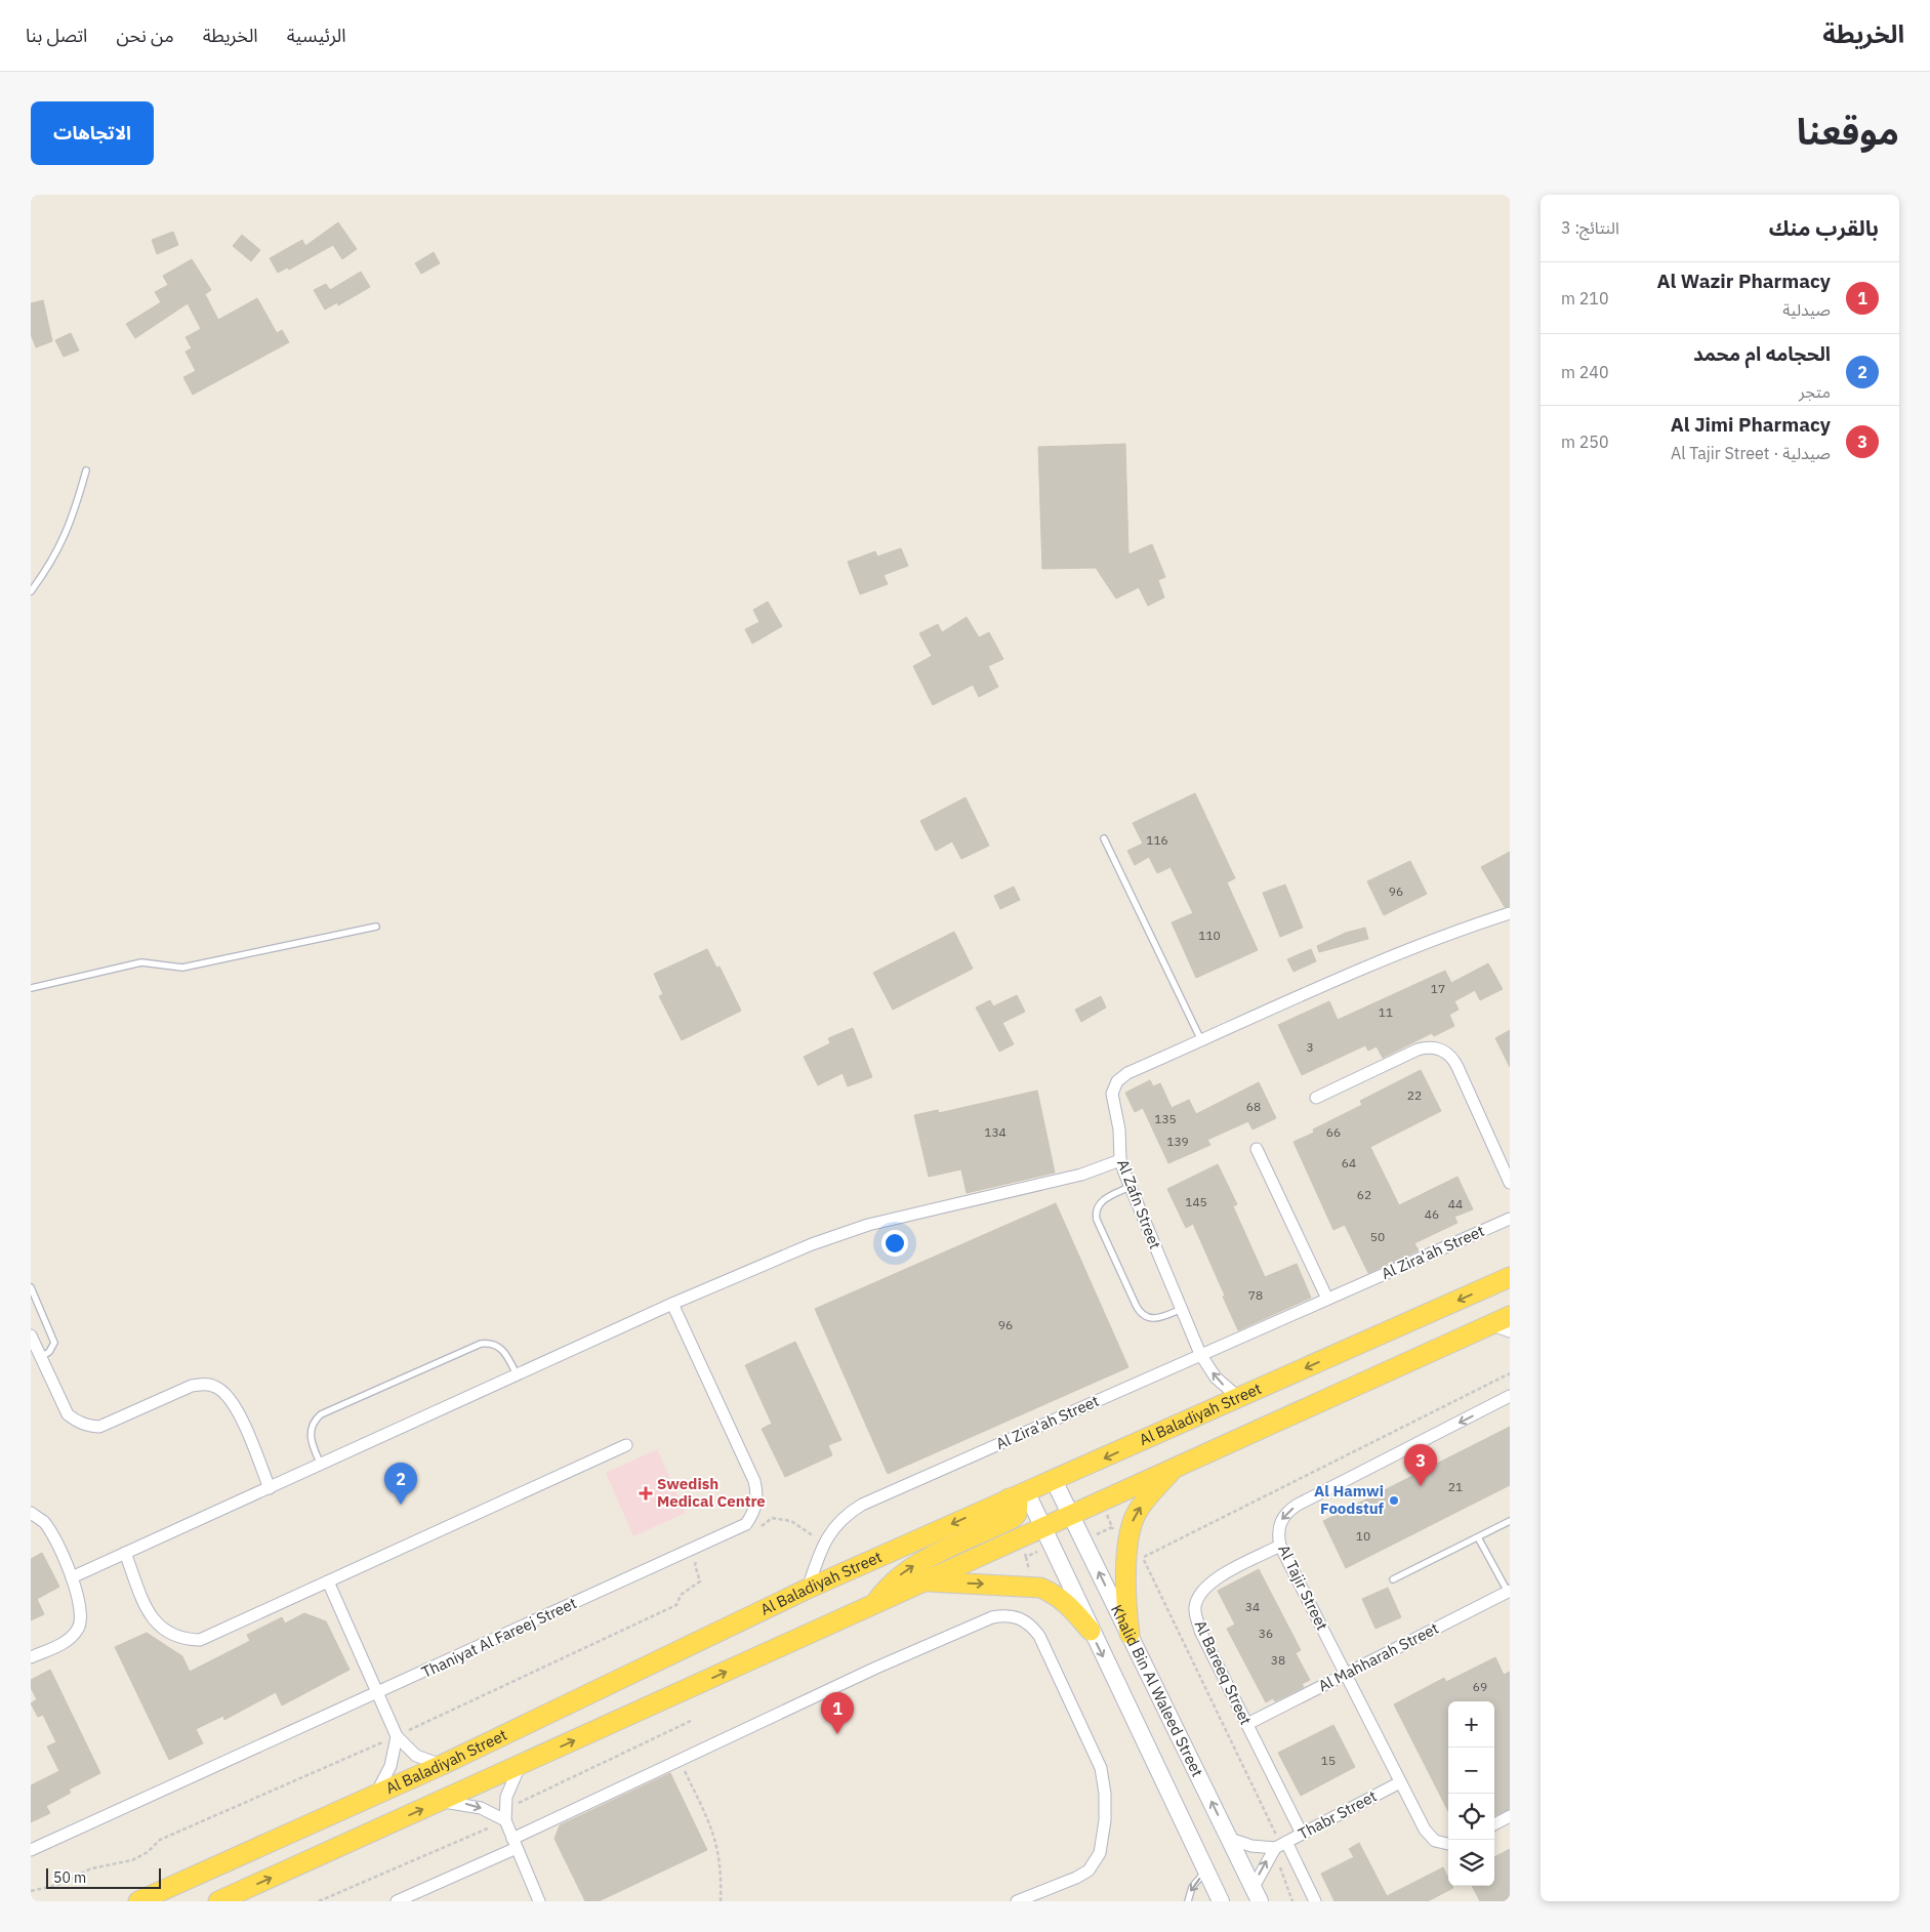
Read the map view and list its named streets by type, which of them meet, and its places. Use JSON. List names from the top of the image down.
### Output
{
  "streets": {
    "main road": ["Al Baladiyah Street"],
    "street": [
      "Al Zafn Street",
      "Al Zira'ah Street",
      "Al Tajir Street",
      "Thaniyat Al Fareej Street",
      "Al Mahharah Street",
      "Al Bareeq Street",
      "Khalid Bin Al Waleed Street",
      "Thabr Street"
    ]
  },
  "crossings": [
    ["Al Zafn Street", "Al Zira'ah Street"],
    ["Al Zafn Street", "Al Baladiyah Street"],
    ["Al Zira'ah Street", "Al Baladiyah Street"],
    ["Al Baladiyah Street", "Khalid Bin Al Waleed Street"],
    ["Al Tajir Street", "Al Mahharah Street"],
    ["Al Tajir Street", "Al Bareeq Street"],
    ["Al Tajir Street", "Thabr Street"],
    ["Al Mahharah Street", "Al Bareeq Street"],
    ["Al Bareeq Street", "Thabr Street"]
  ],
  "one_way": ["Al Tajir Street"],
  "places": {
    "health": ["Swedish Medical Centre"],
    "other": ["Al Hamwi Foodstuf"]
  },
  "house_numbers": [
    "116",
    "96",
    "110",
    "17",
    "11",
    "3",
    "22",
    "68",
    "135",
    "134",
    "66",
    "139",
    "64",
    "62",
    "145",
    "44",
    "46",
    "50",
    "78",
    "96",
    "21",
    "10",
    "34",
    "36",
    "38",
    "69",
    "15"
  ],
  "scale_bar": "50 m",
  "page": {
    "header": "الخريطة",
    "nav": [
      "الرئيسية",
      "الخريطة",
      "من نحن",
      "اتصل بنا"
    ],
    "title": "موقعنا",
    "buttons": "الاتجاهات",
    "heading": ["بالقرب منك", "النتائج: 3"],
    "list": [
      {
        "mark": "1",
        "name": "Al Wazir Pharmacy",
        "note": "صيدلية",
        "value": "210 m"
      },
      {
        "mark": "2",
        "name": "الحجامه ام محمد",
        "note": "متجر",
        "value": "240 m"
      },
      {
        "mark": "3",
        "name": "Al Jimi Pharmacy",
        "note": "صيدلية · Al Tajir Street",
        "value": "250 m"
      }
    ],
    "pins": ["3", "2", "1"],
    "map_buttons": ["+", "−"],
    "scale": "50 m"
  }
}
